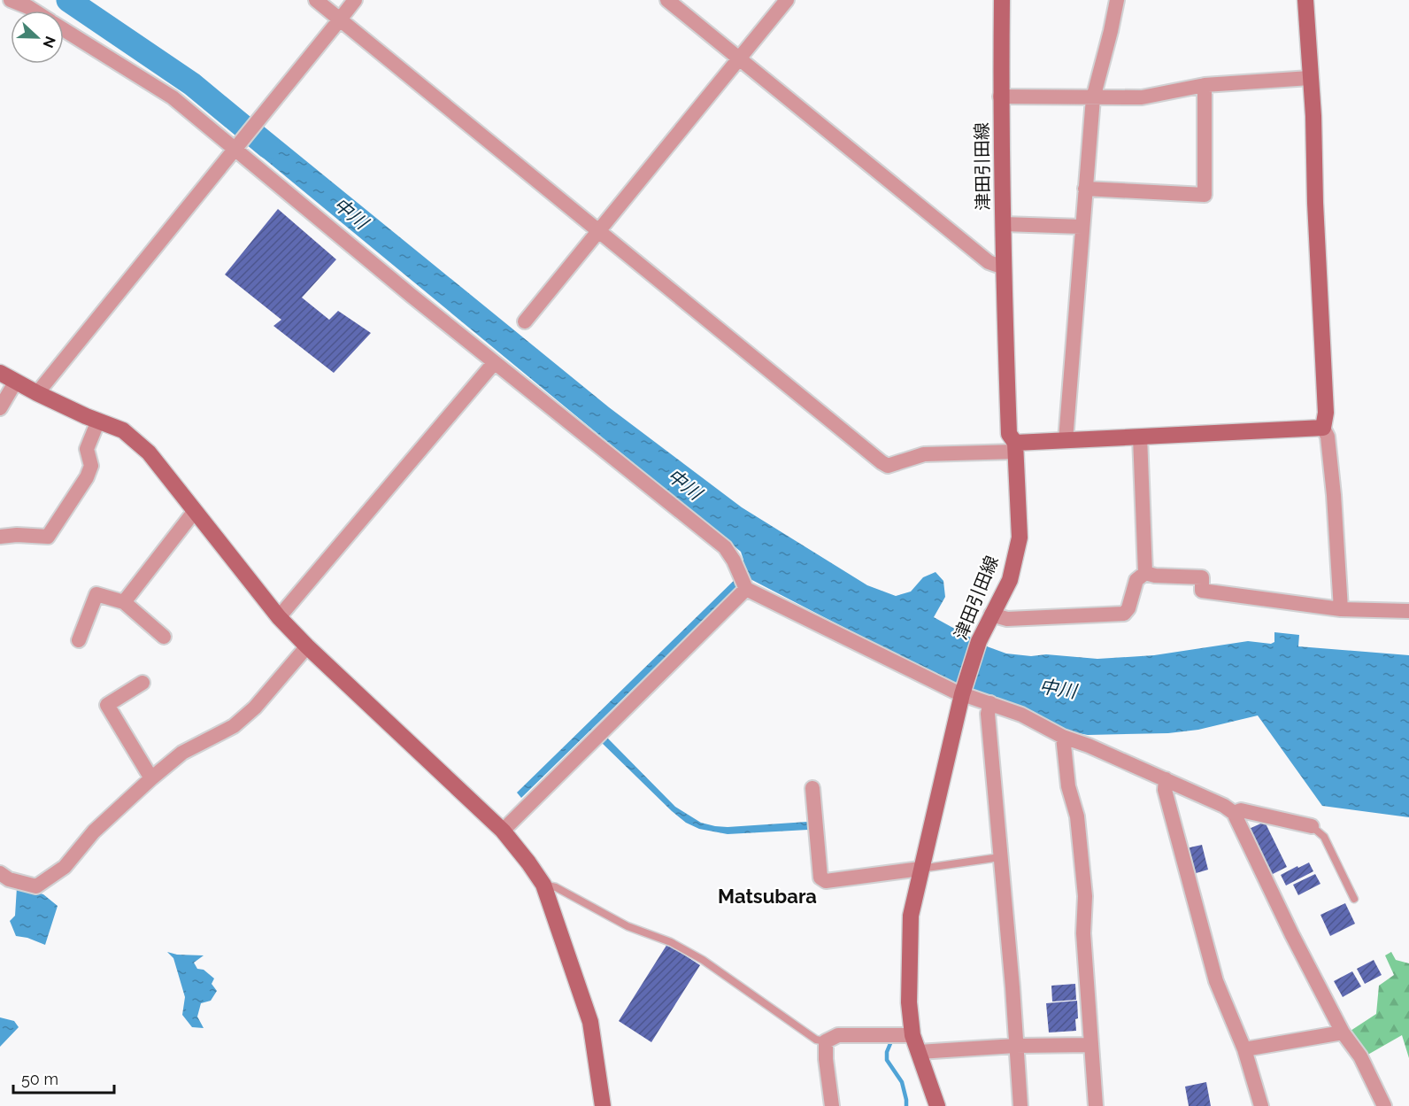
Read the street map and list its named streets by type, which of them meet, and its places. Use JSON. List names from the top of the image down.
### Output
{
  "streets": {
    "street": ["津田引田線"]
  },
  "districts": ["Matsubara"],
  "water": ["中川"],
  "scale_bar": "50 m",
  "north": "right"
}
